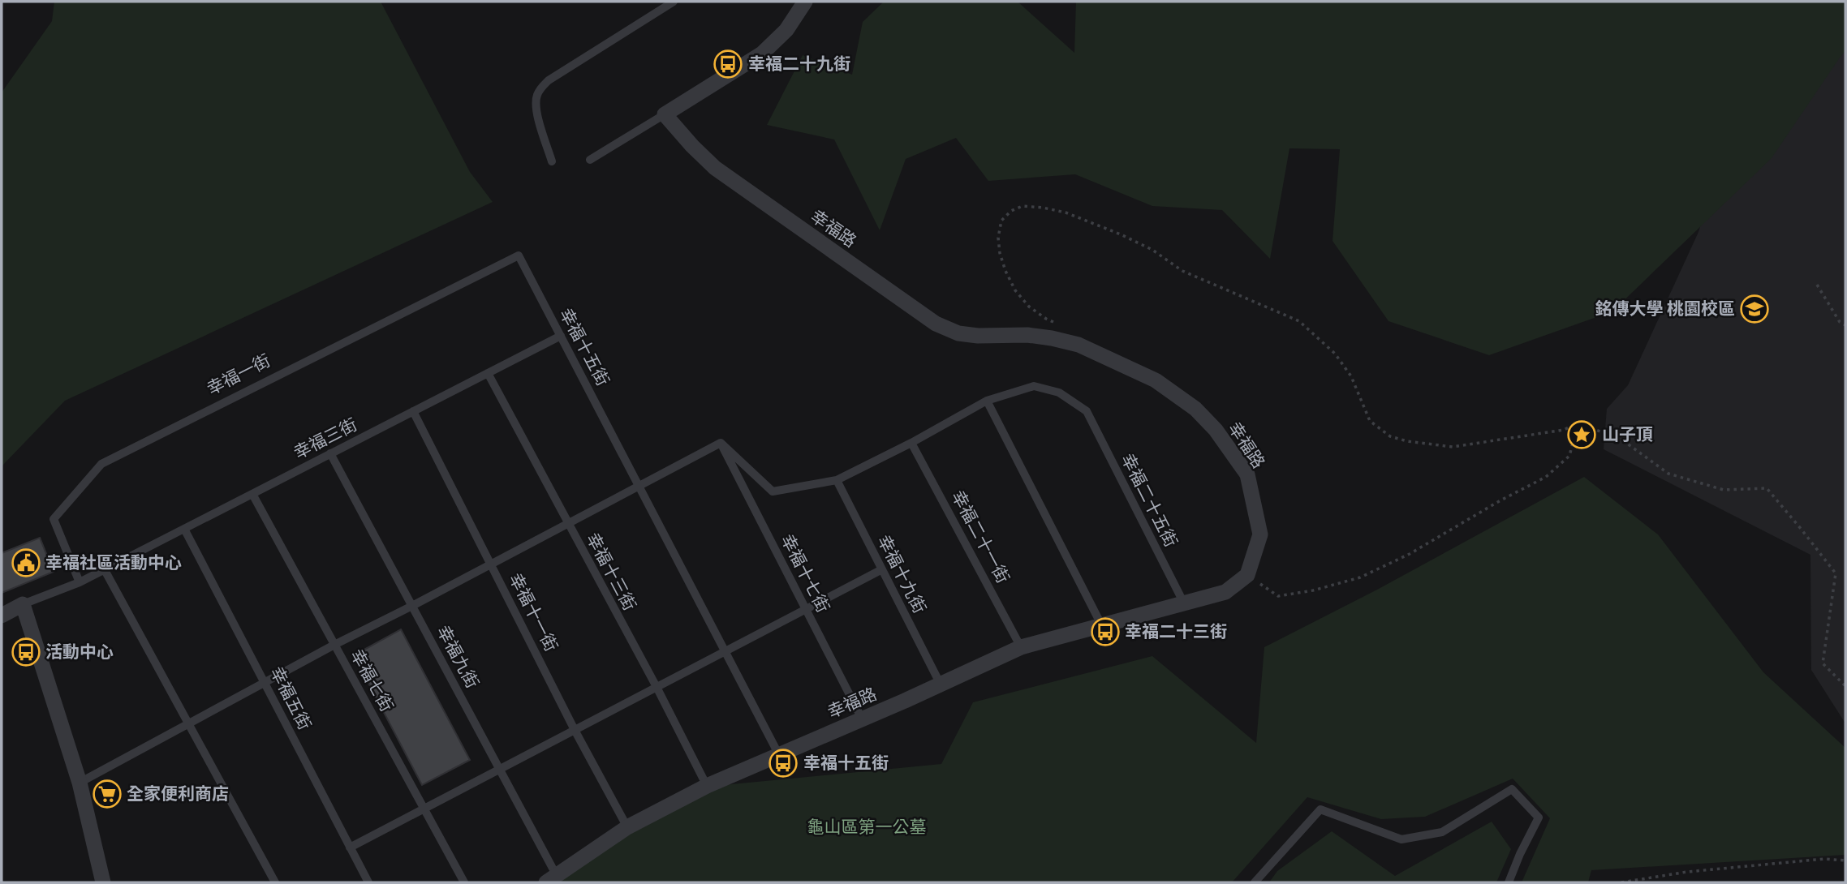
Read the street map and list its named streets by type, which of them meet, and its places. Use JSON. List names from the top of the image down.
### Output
{
  "streets": {
    "street": ["幸福路"],
    "lane": [
      "幸福十五街",
      "幸福一街",
      "幸福三街",
      "幸福二十五街",
      "幸福二十一街",
      "幸福十三街",
      "幸福十七街",
      "幸福十九街",
      "幸福十一街",
      "幸福九街",
      "幸福七街",
      "幸福五街"
    ]
  },
  "crossings": [
    ["幸福路", "幸福十五街"],
    ["幸福路", "幸福二十五街"],
    ["幸福路", "幸福二十一街"],
    ["幸福路", "幸福十三街"],
    ["幸福路", "幸福十七街"],
    ["幸福路", "幸福十九街"],
    ["幸福路", "幸福十一街"],
    ["幸福路", "幸福九街"],
    ["幸福十五街", "幸福一街"],
    ["幸福十五街", "幸福三街"],
    ["幸福一街", "幸福三街"],
    ["幸福三街", "幸福十三街"],
    ["幸福三街", "幸福十一街"],
    ["幸福三街", "幸福九街"],
    ["幸福三街", "幸福七街"],
    ["幸福三街", "幸福五街"]
  ],
  "parks": ["龜山區第一公墓"],
  "places": {
    "bus stop": [
      "幸福二十九街",
      "幸福二十三街",
      "活動中心",
      "幸福十五街"
    ],
    "school or university": ["銘傳大學 桃園校區"],
    "place": ["山子頂"],
    "public building": ["幸福社區活動中心"],
    "supermarket": ["全家便利商店"]
  }
}
